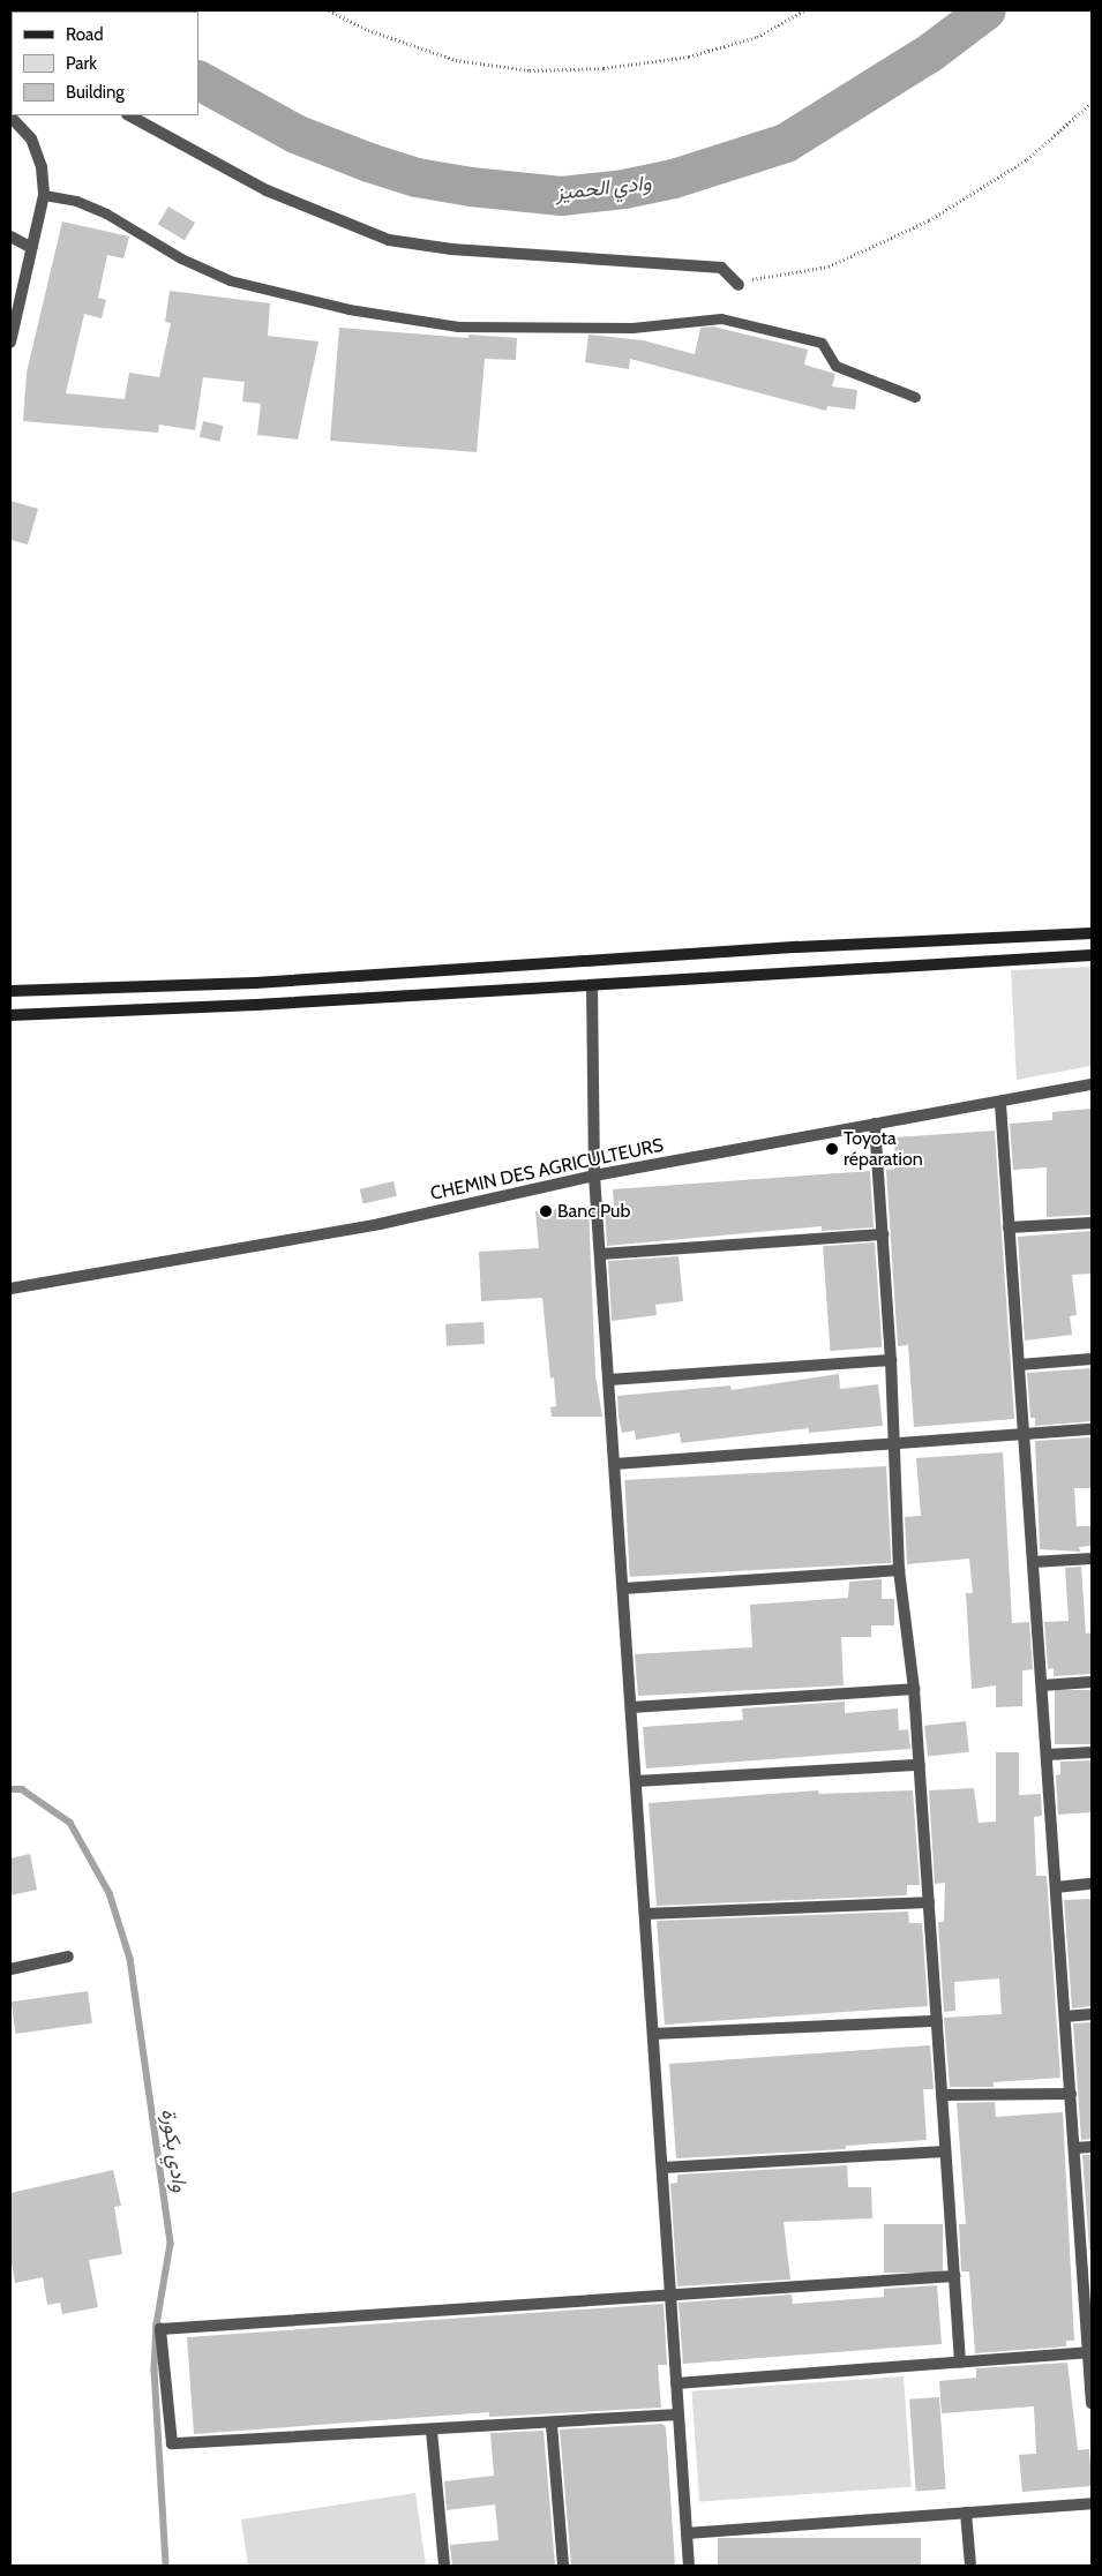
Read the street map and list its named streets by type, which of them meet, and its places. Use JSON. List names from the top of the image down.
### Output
{
  "streets": {
    "street": ["CHEMIN DES AGRICULTEURS"]
  },
  "water": ["وادي الحميز", "وادي بكورة"],
  "places": ["Toyota réparation", "Banc Pub"],
  "legend": ["Road", "Park", "Building"]
}
